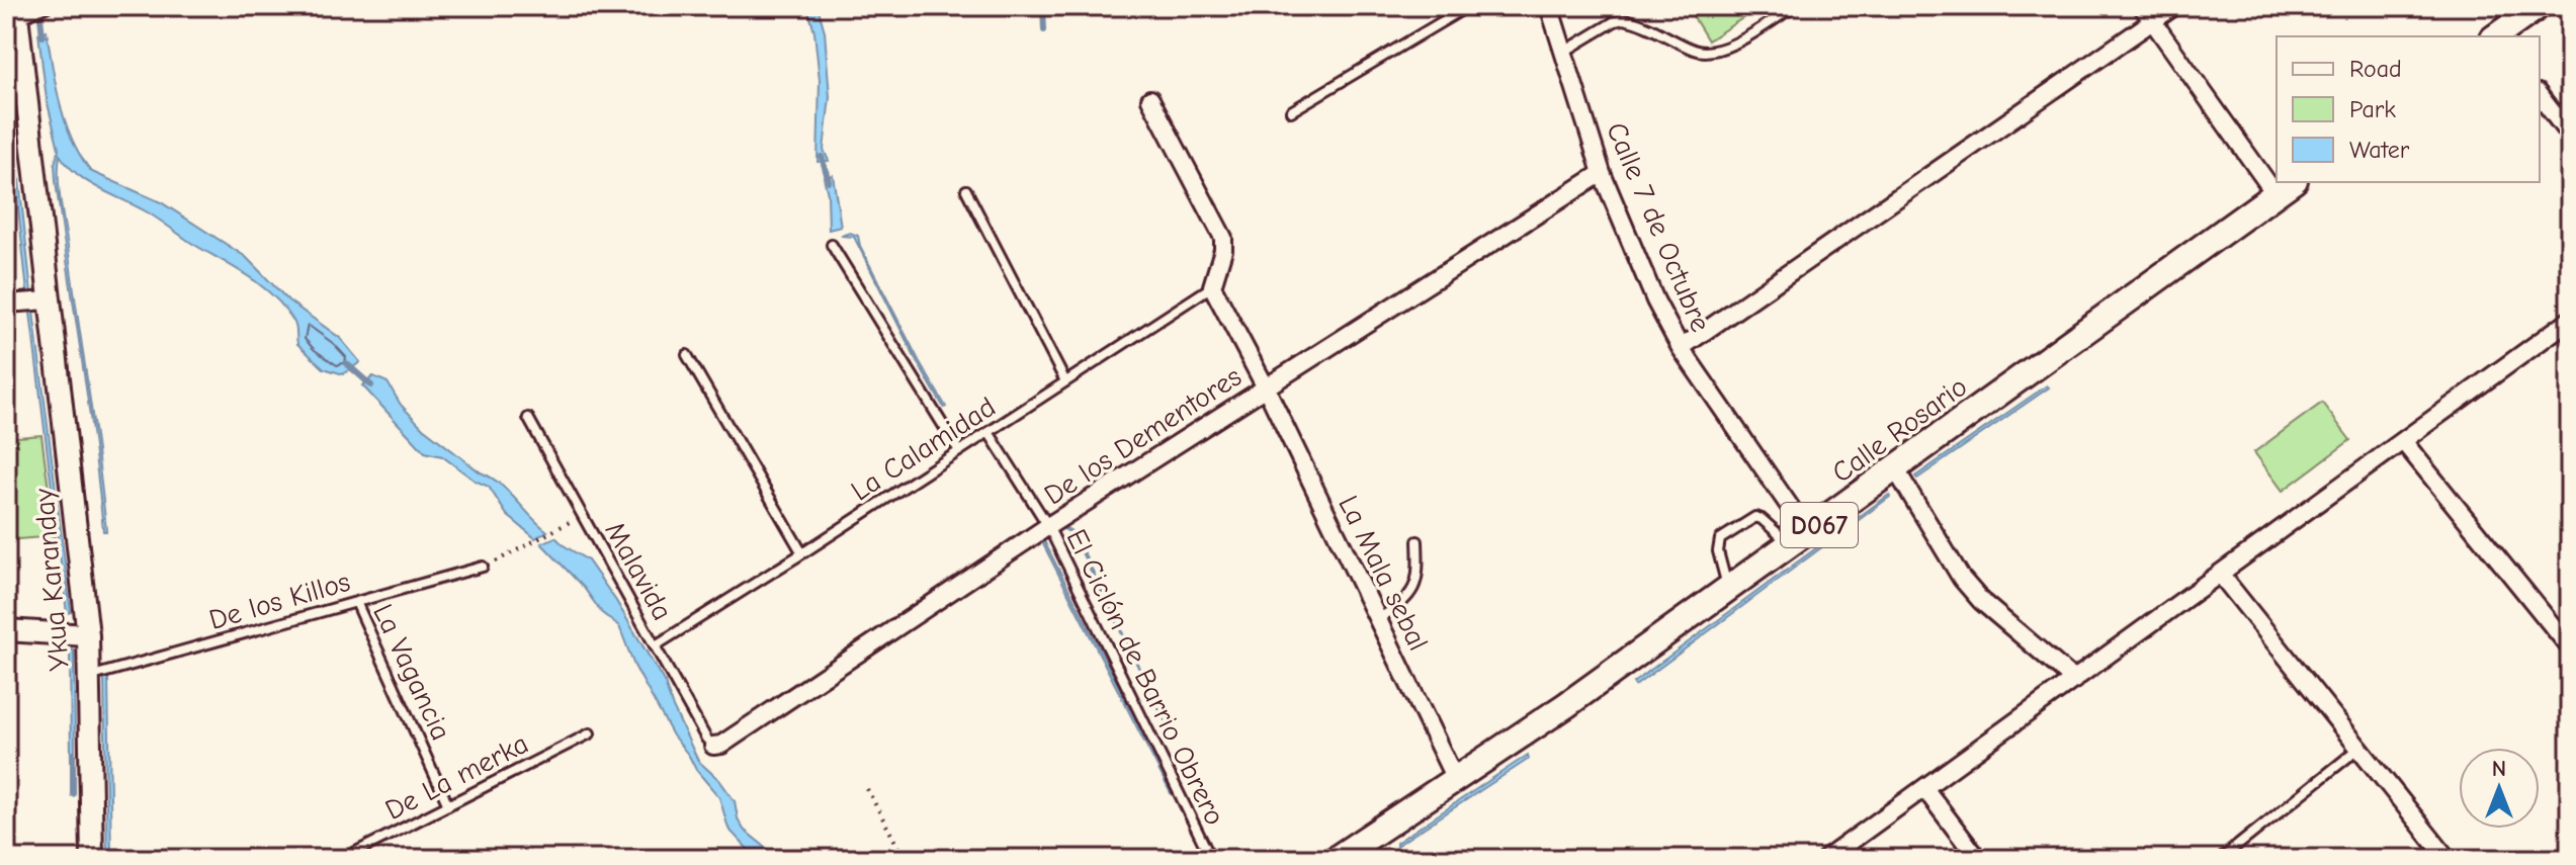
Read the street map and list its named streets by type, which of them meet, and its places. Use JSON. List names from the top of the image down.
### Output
{
  "streets": {
    "main road": ["Calle Rosario", "D067"],
    "street": [
      "Calle 7 de Octubre",
      "De los Dementores",
      "La Mala sebal",
      "Ykua Karanday"
    ],
    "lane": [
      "La Calamidad",
      "Malavida",
      "De los Killos",
      "La Vagancia",
      "El Ciclón de Barrio Obrero",
      "De La merka"
    ]
  },
  "crossings": [
    ["Calle 7 de Octubre", "Calle Rosario"],
    ["Calle 7 de Octubre", "De los Dementores"],
    ["Calle Rosario", "La Mala sebal"],
    ["De los Dementores", "Malavida"],
    ["De los Dementores", "La Mala sebal"],
    ["De los Dementores", "El Ciclón de Barrio Obrero"],
    ["La Calamidad", "Malavida"],
    ["La Calamidad", "La Mala sebal"],
    ["La Calamidad", "El Ciclón de Barrio Obrero"],
    ["Ykua Karanday", "De los Killos"],
    ["De los Killos", "La Vagancia"],
    ["La Vagancia", "De La merka"]
  ],
  "legend": ["Road", "Park", "Water"],
  "north": "top"
}
